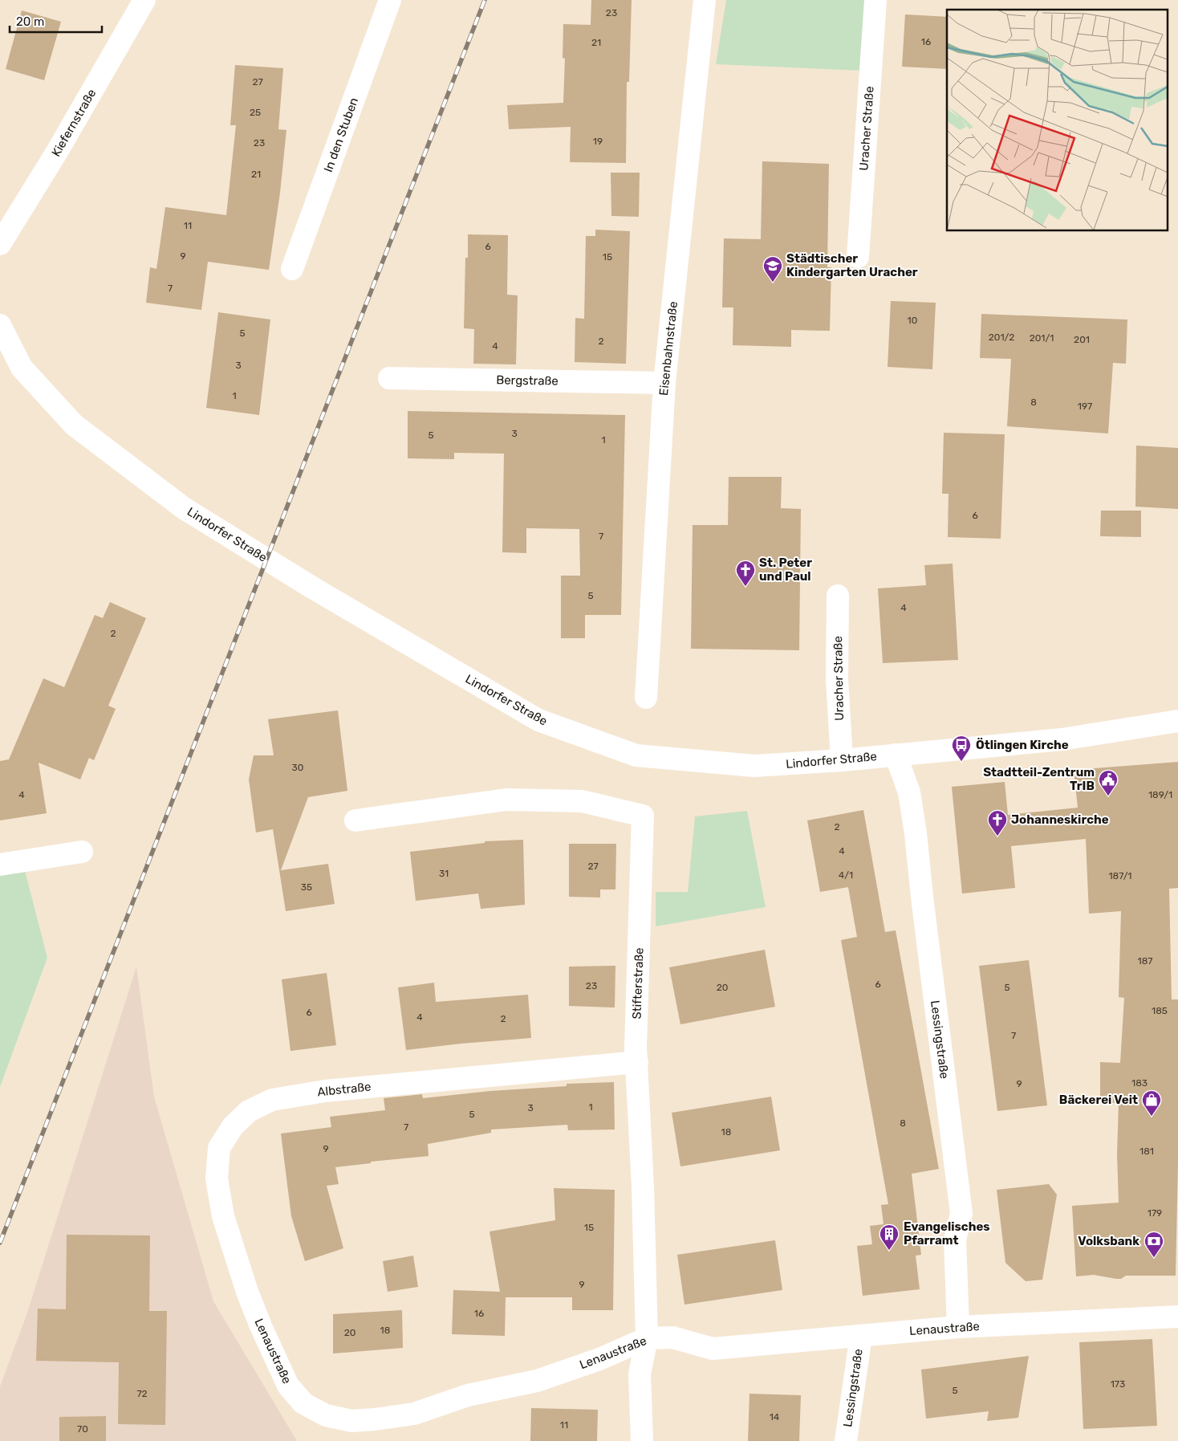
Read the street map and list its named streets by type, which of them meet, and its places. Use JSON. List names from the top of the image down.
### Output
{
  "streets": {
    "street": [
      "Kiefernstraße",
      "Uracher Straße",
      "In den Stuben",
      "Eisenbahnstraße",
      "Bergstraße",
      "Lindorfer Straße",
      "Stifterstraße",
      "Lessingstraße",
      "Albstraße",
      "Lenaustraße"
    ]
  },
  "crossings": [
    ["Uracher Straße", "Lindorfer Straße"],
    ["Eisenbahnstraße", "Bergstraße"],
    ["Lindorfer Straße", "Lessingstraße"],
    ["Stifterstraße", "Albstraße"],
    ["Stifterstraße", "Lenaustraße"],
    ["Lessingstraße", "Lenaustraße"],
    ["Albstraße", "Lenaustraße"]
  ],
  "places": {
    "school or university": ["Städtischer Kindergarten Uracher"],
    "church": ["St. Peter und Paul", "Johanneskirche"],
    "bus stop": ["Ötlingen Kirche"],
    "public building": ["Stadtteil-Zentrum TrIB"],
    "shop": ["Bäckerei Veit"],
    "building": ["Evangelisches Pfarramt"],
    "bank": ["Volksbank"]
  },
  "house_numbers": [
    "23",
    "16",
    "21",
    "27",
    "25",
    "19",
    "23",
    "21",
    "11",
    "6",
    "9",
    "15",
    "7",
    "10",
    "5",
    "201/2",
    "201/1",
    "201",
    "2",
    "4",
    "3",
    "1",
    "8",
    "197",
    "3",
    "5",
    "1",
    "6",
    "7",
    "5",
    "4",
    "2",
    "30",
    "4",
    "189/1",
    "2",
    "4",
    "27",
    "31",
    "4/1",
    "187/1",
    "35",
    "187",
    "6",
    "23",
    "20",
    "5",
    "185",
    "6",
    "4",
    "2",
    "7",
    "183",
    "9",
    "1",
    "3",
    "5",
    "8",
    "7",
    "18",
    "9",
    "181",
    "179",
    "15",
    "9",
    "16",
    "18",
    "20",
    "173",
    "5",
    "72",
    "14",
    "11",
    "70"
  ],
  "scale_bar": "20 m"
}
